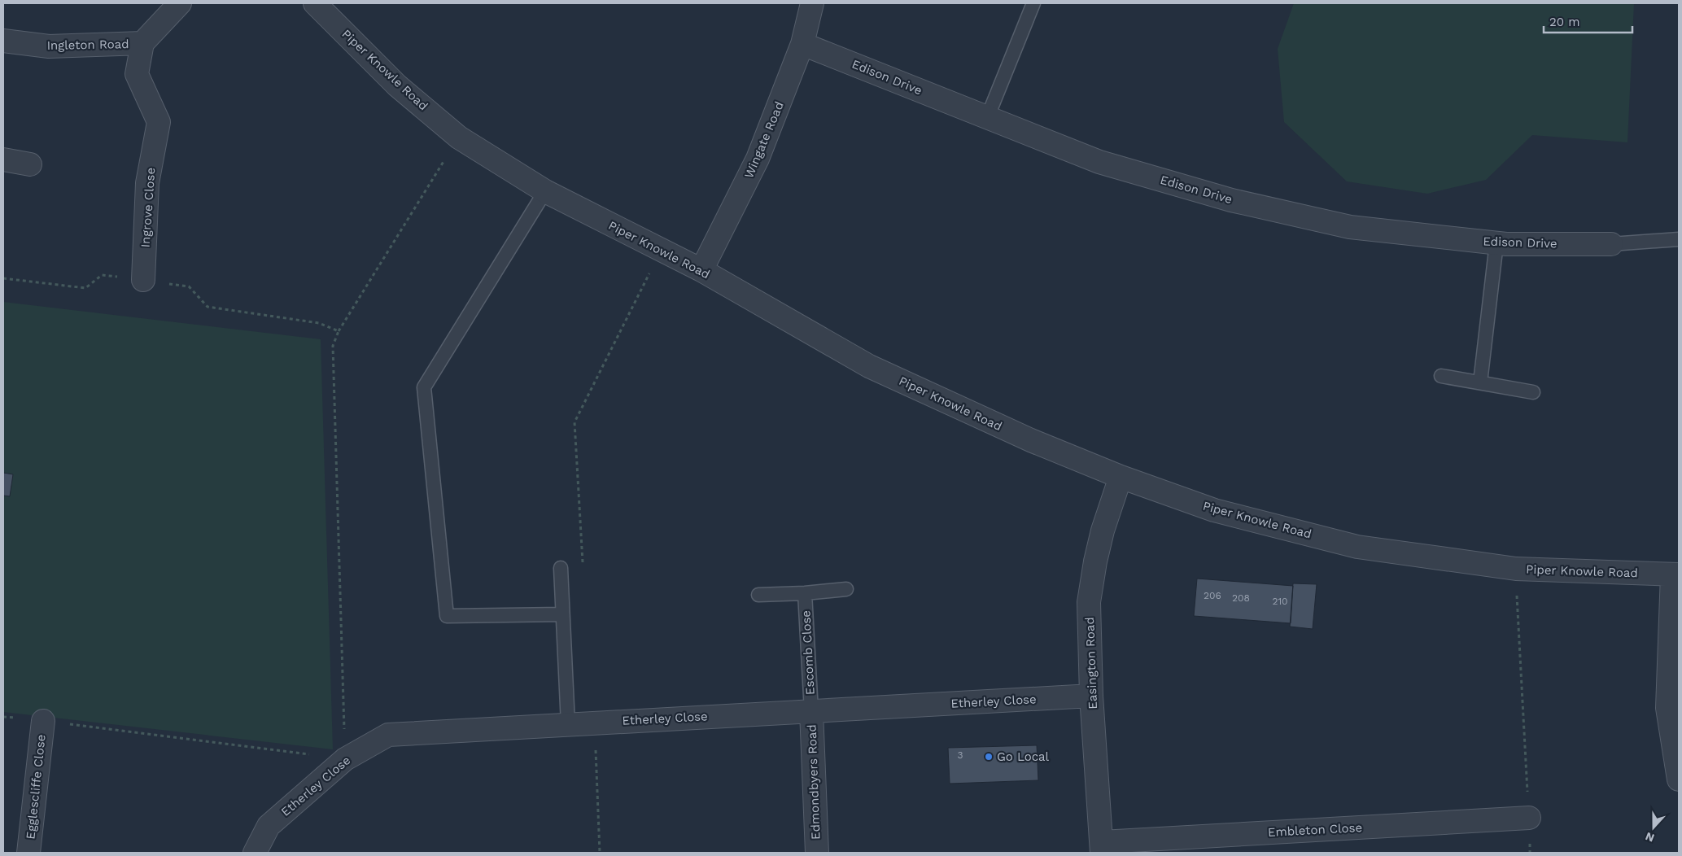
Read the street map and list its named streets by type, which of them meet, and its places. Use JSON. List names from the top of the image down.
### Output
{
  "streets": {
    "street": [
      "Ingleton Road",
      "Piper Knowle Road",
      "Edison Drive",
      "Wingate Road",
      "Ingrove Close",
      "Easington Road",
      "Etherley Close",
      "Edmondbyers Road",
      "Egglescliffe Close",
      "Embleton Close"
    ],
    "lane": ["Escomb Close"]
  },
  "crossings": [
    ["Ingleton Road", "Ingrove Close"],
    ["Piper Knowle Road", "Wingate Road"],
    ["Piper Knowle Road", "Easington Road"],
    ["Edison Drive", "Wingate Road"],
    ["Escomb Close", "Etherley Close"],
    ["Escomb Close", "Edmondbyers Road"],
    ["Easington Road", "Etherley Close"],
    ["Easington Road", "Embleton Close"],
    ["Etherley Close", "Edmondbyers Road"]
  ],
  "places": ["Go Local"],
  "house_numbers": [
    "206",
    "208",
    "210",
    "3"
  ],
  "scale_bar": "20 m",
  "north": "bottom"
}
